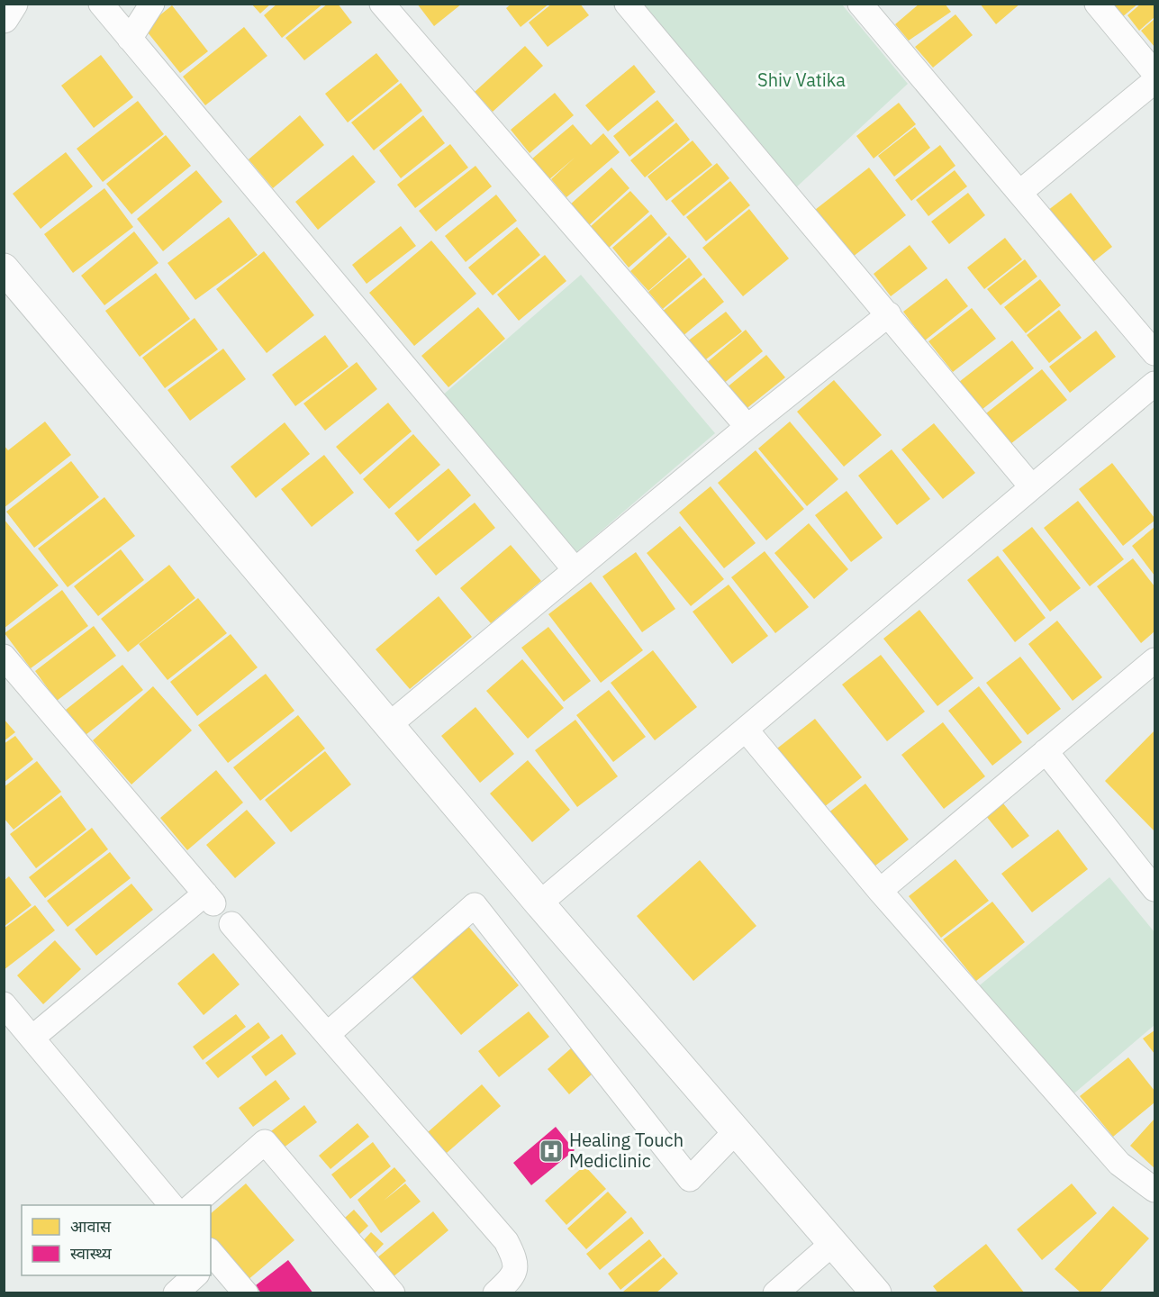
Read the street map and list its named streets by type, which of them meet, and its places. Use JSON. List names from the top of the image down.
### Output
{
  "parks": ["Shiv Vatika"],
  "places": {
    "hospital": ["Healing Touch Mediclinic"]
  },
  "legend": ["आवास", "स्वास्थ्य"]
}
